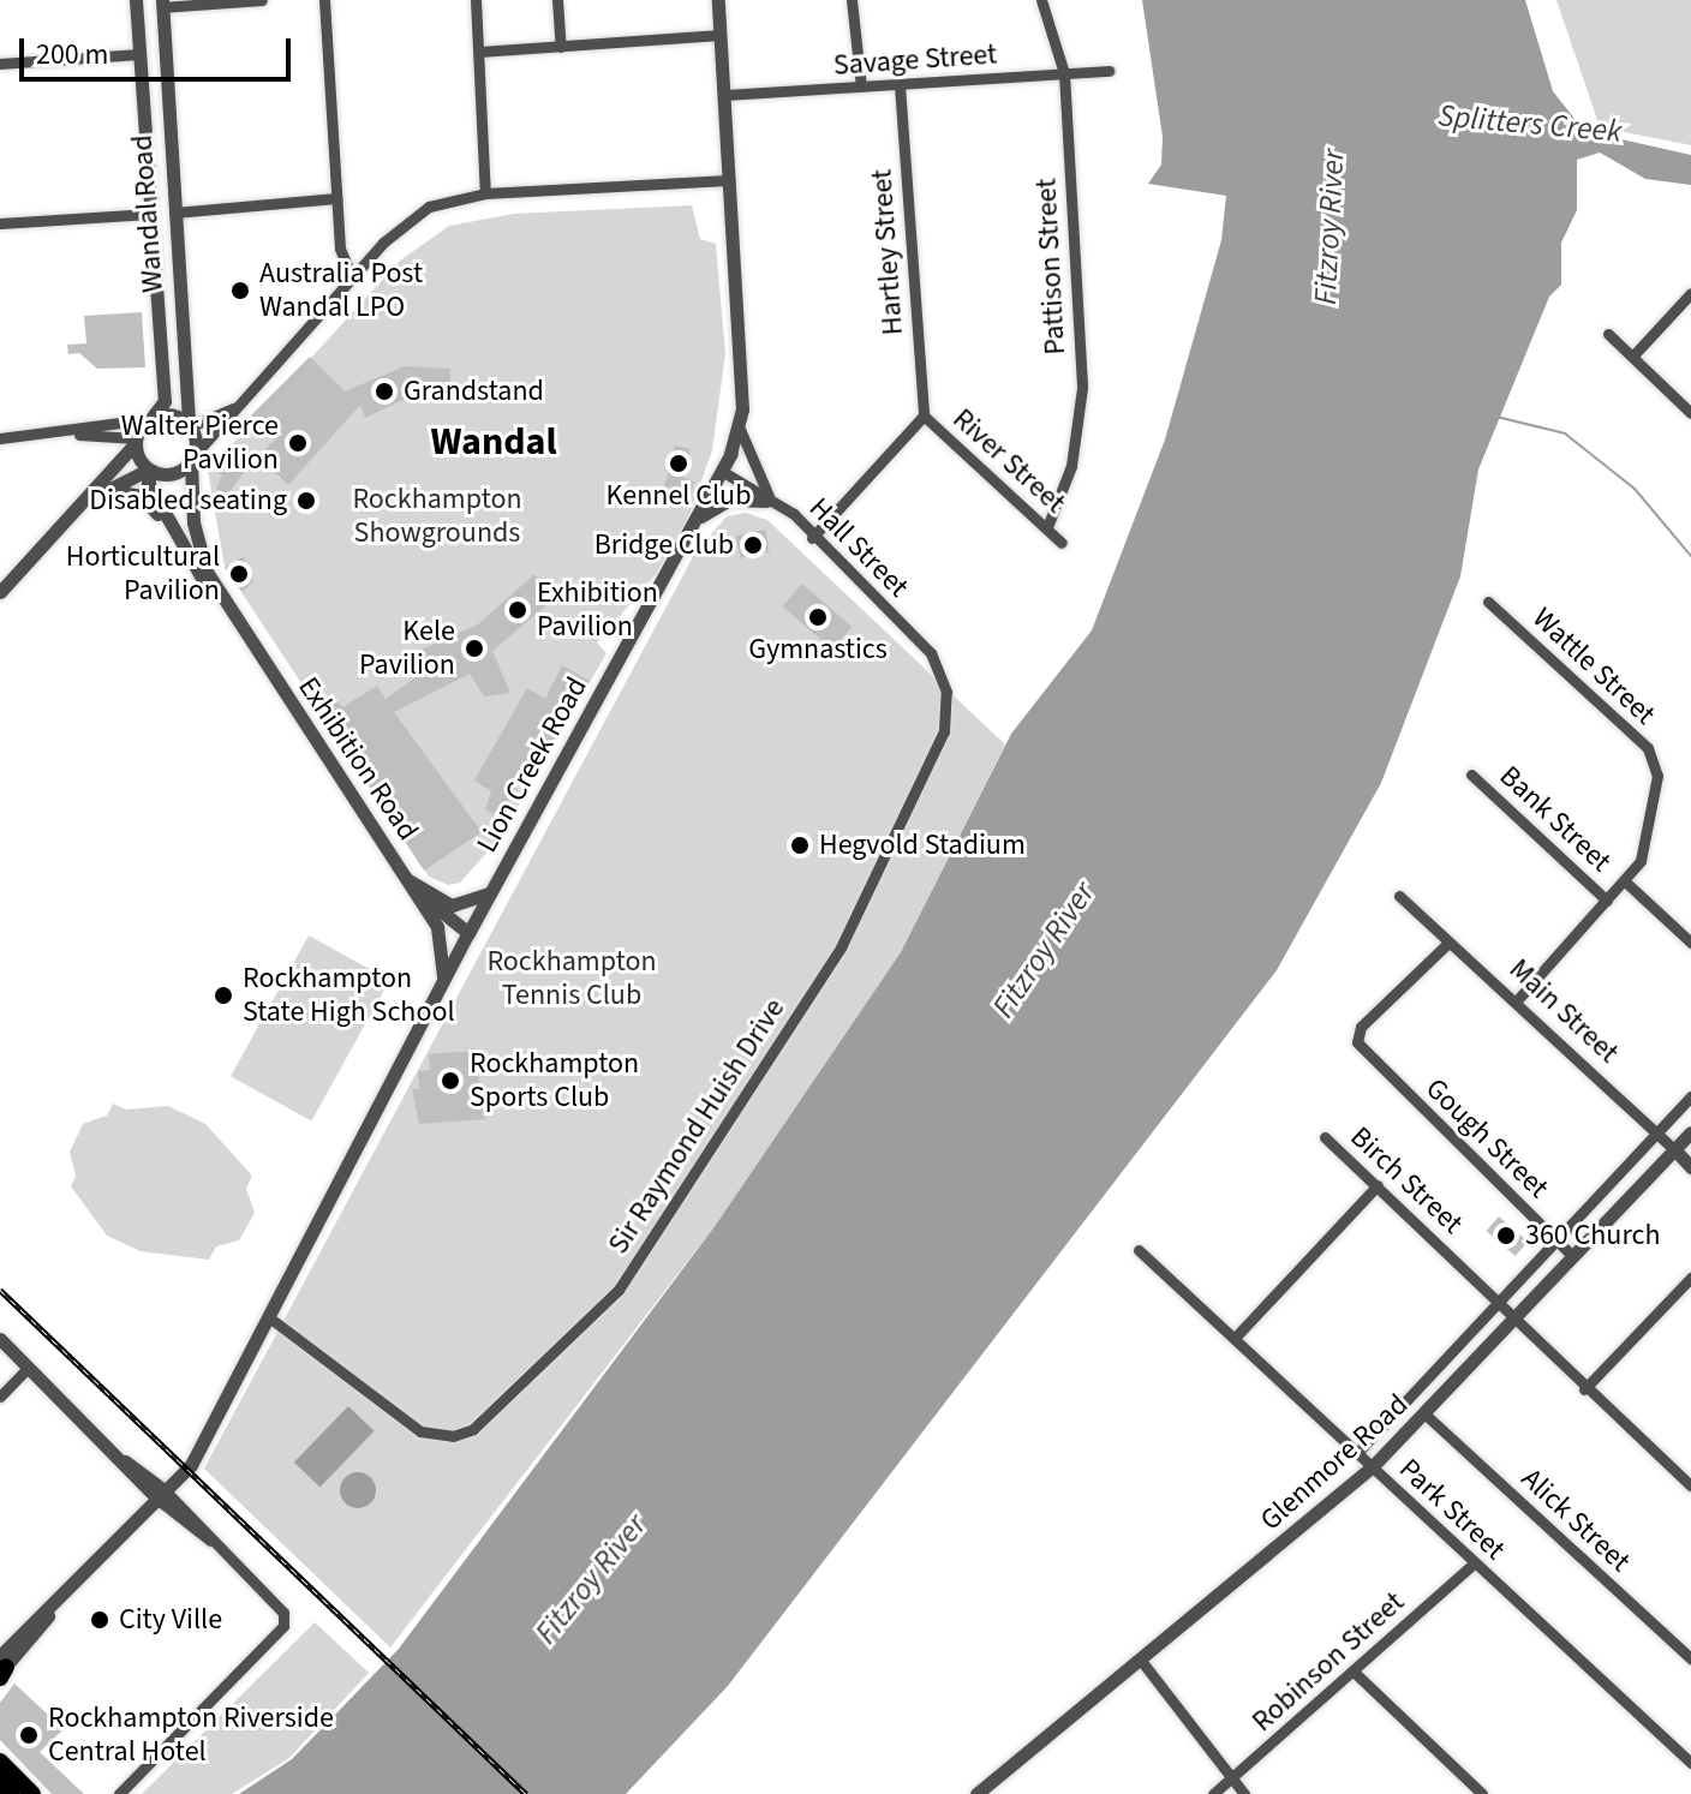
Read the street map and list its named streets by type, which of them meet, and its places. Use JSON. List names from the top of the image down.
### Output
{
  "streets": {
    "street": [
      "Savage Street",
      "Wandal Road",
      "Hartley Street",
      "Pattison Street",
      "River Street",
      "Hall Street",
      "Wattle Street",
      "Exhibition Road",
      "Lion Creek Road",
      "Bank Street",
      "Main Street",
      "Sir Raymond Huish Drive",
      "Gough Street",
      "Birch Street",
      "Glenmore Road",
      "Park Street",
      "Alick Street",
      "Robinson Street"
    ]
  },
  "crossings": [
    ["Savage Street", "Hartley Street"],
    ["Savage Street", "Pattison Street"],
    ["Savage Street", "Lion Creek Road"],
    ["Wandal Road", "Exhibition Road"],
    ["Hartley Street", "River Street"],
    ["Pattison Street", "River Street"],
    ["Hall Street", "Lion Creek Road"],
    ["Hall Street", "Sir Raymond Huish Drive"],
    ["Wattle Street", "Bank Street"],
    ["Exhibition Road", "Lion Creek Road"],
    ["Lion Creek Road", "Sir Raymond Huish Drive"],
    ["Main Street", "Gough Street"],
    ["Main Street", "Glenmore Road"],
    ["Gough Street", "Glenmore Road"],
    ["Birch Street", "Glenmore Road"],
    ["Glenmore Road", "Park Street"],
    ["Glenmore Road", "Alick Street"],
    ["Park Street", "Robinson Street"]
  ],
  "districts": ["Wandal"],
  "water": ["Splitters Creek", "Fitzroy River"],
  "parks": ["Rockhampton Showgrounds", "Rockhampton Tennis Club"],
  "places": [
    "Australia Post Wandal LPO",
    "Grandstand",
    "Walter Pierce Pavilion",
    "Kennel Club",
    "Disabled seating",
    "Bridge Club",
    "Horticultural Pavilion",
    "Exhibition Pavilion",
    "Gymnastics",
    "Kele Pavilion",
    "Hegvold Stadium",
    "Rockhampton State High School",
    "Rockhampton Sports Club",
    "360 Church",
    "City Ville",
    "Rockhampton Riverside Central Hotel"
  ],
  "scale_bar": "200 m"
}
